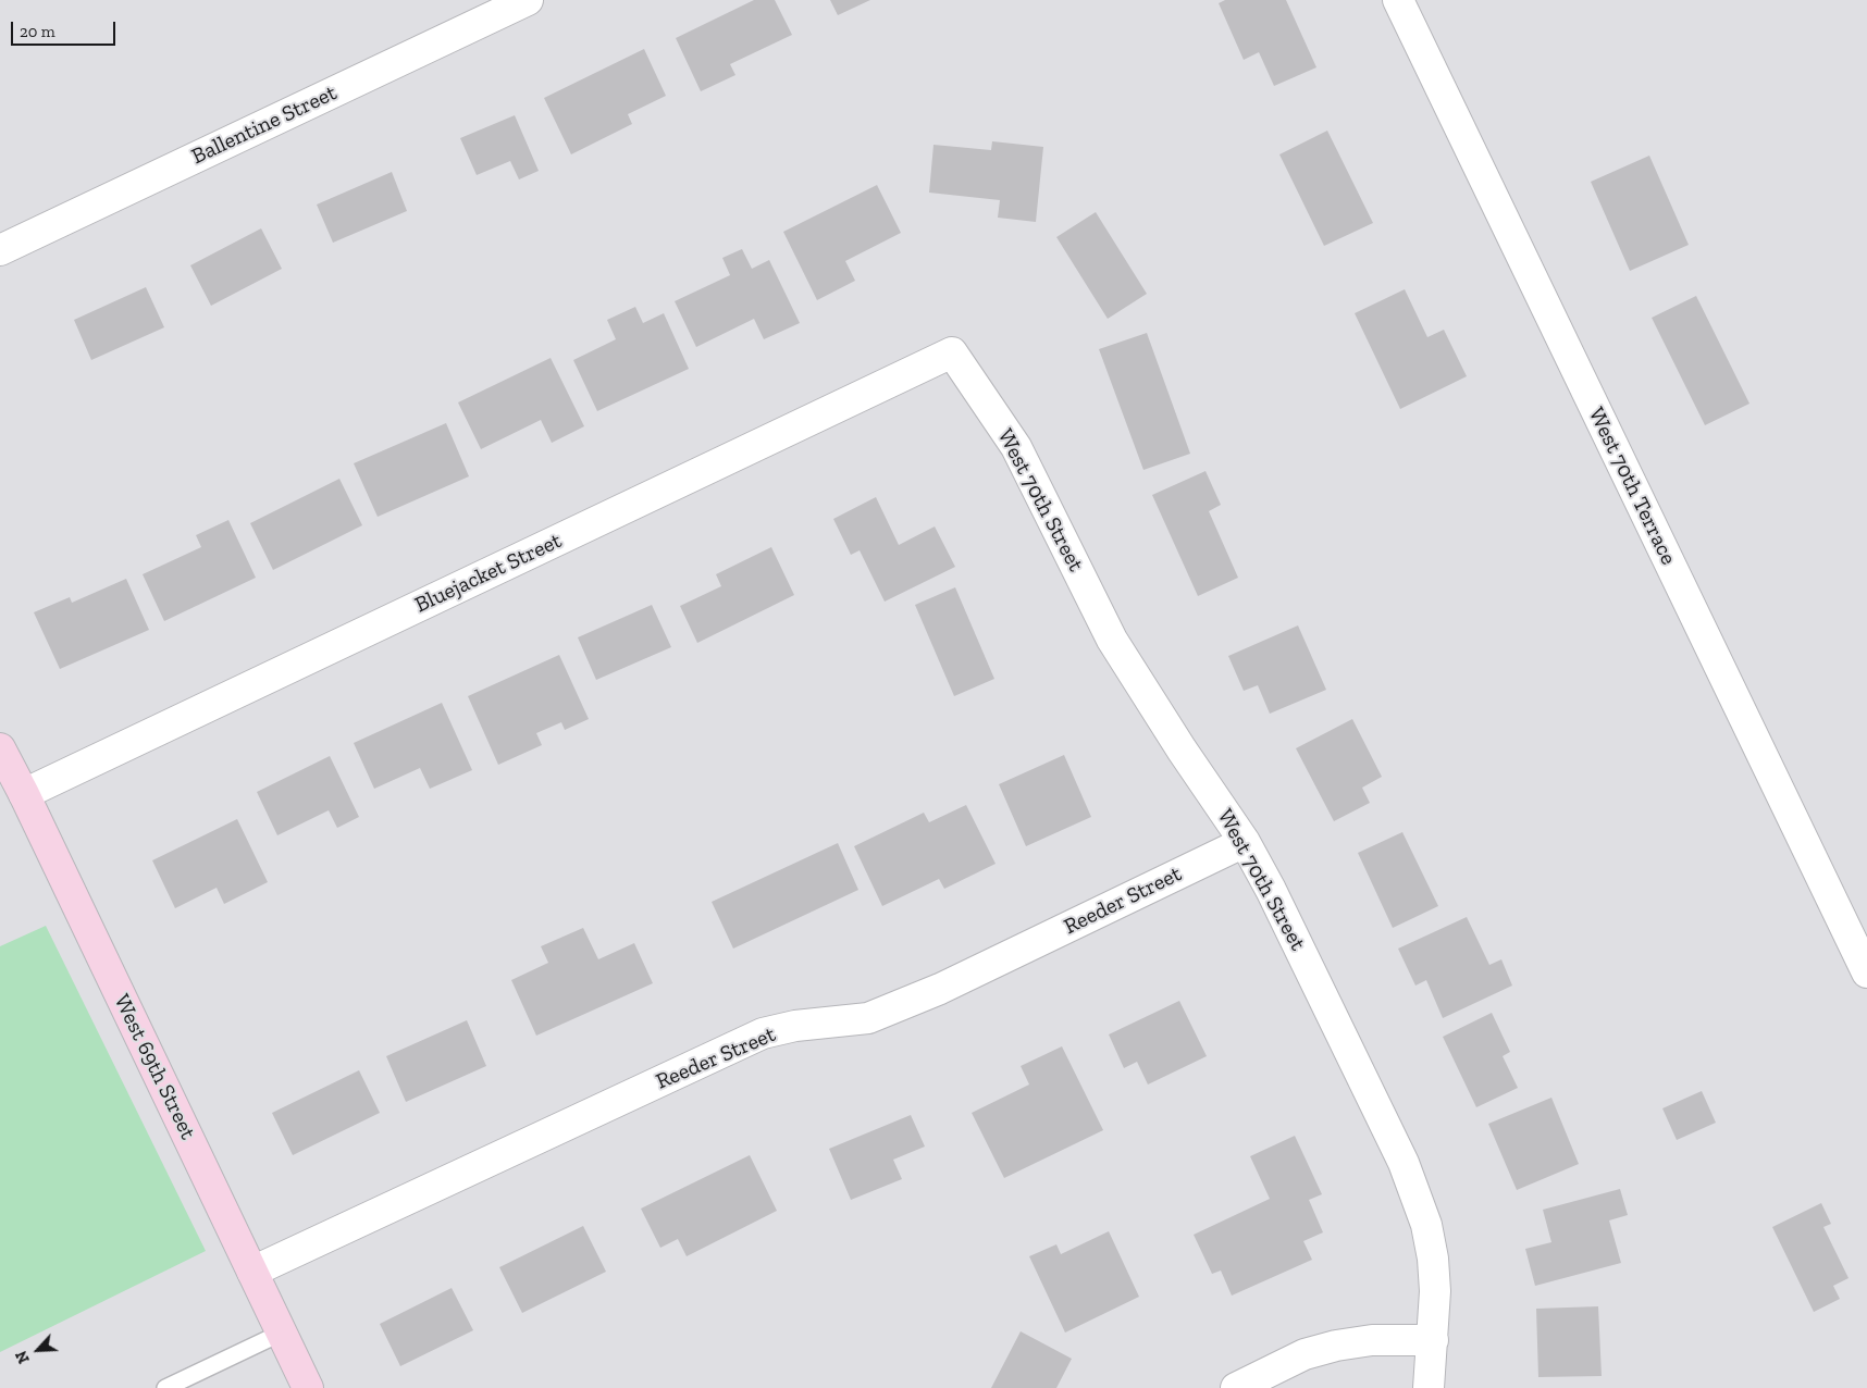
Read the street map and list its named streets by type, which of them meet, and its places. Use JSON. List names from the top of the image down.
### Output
{
  "streets": {
    "street": [
      "Ballentine Street",
      "West 70th Terrace",
      "West 70th Street",
      "Bluejacket Street",
      "Reeder Street",
      "West 69th Street"
    ]
  },
  "crossings": [
    ["West 70th Street", "Bluejacket Street"],
    ["West 70th Street", "Reeder Street"],
    ["Bluejacket Street", "West 69th Street"],
    ["Reeder Street", "West 69th Street"]
  ],
  "scale_bar": "20 m",
  "north": "bottom left"
}
